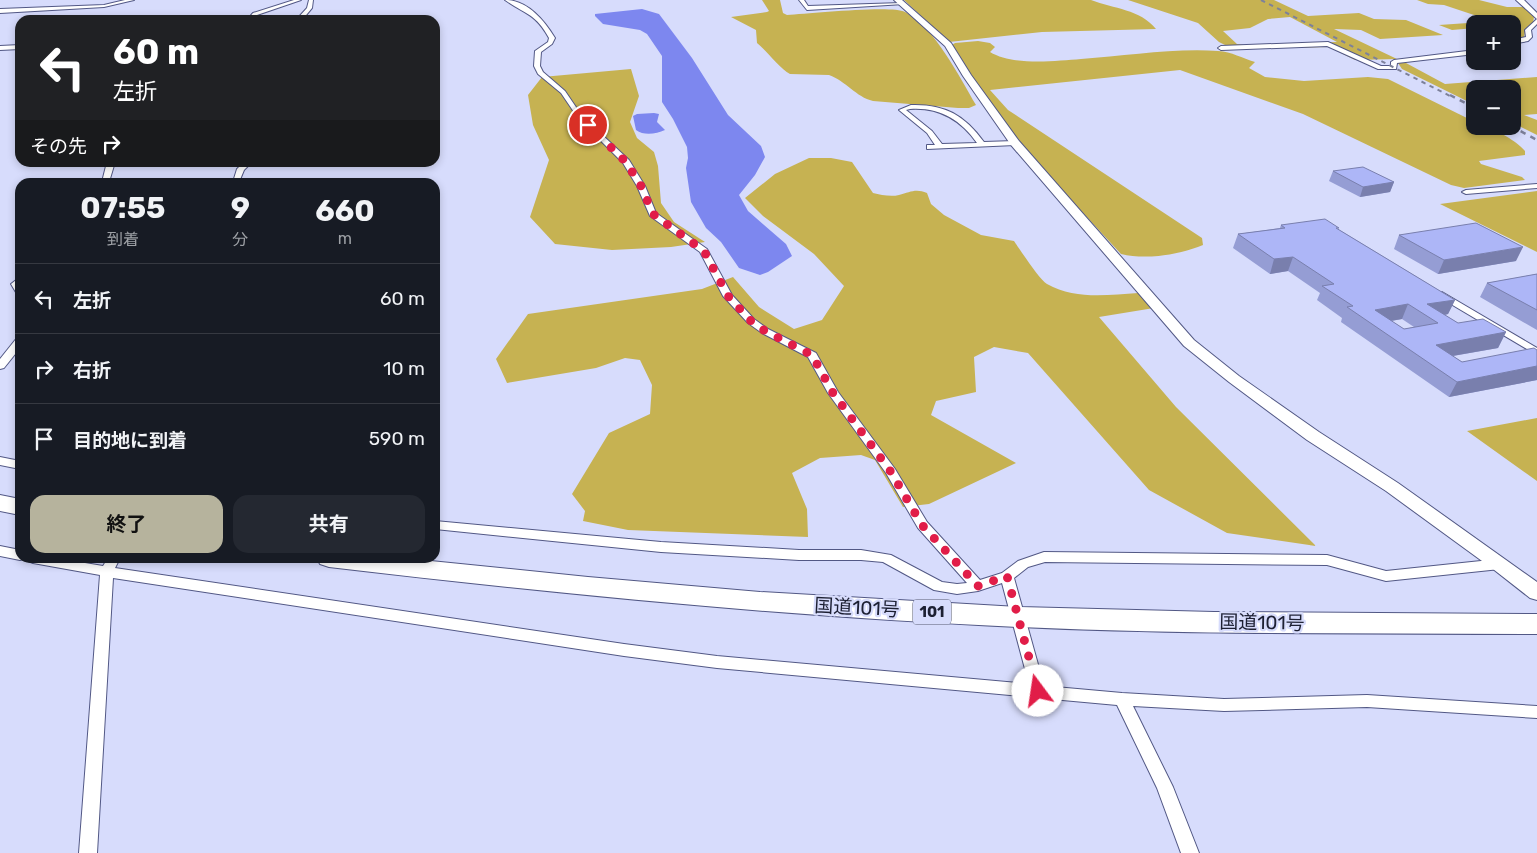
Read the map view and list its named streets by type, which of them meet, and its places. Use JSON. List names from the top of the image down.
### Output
{
  "streets": {
    "highway": ["国道101号", "101"]
  },
  "page": {
    "map_buttons": ["+", "−"],
    "turn": ["60 m", "左折"],
    "then": "その先",
    "eta": [
      "07:55",
      "到着",
      "9",
      "分",
      "660",
      "m"
    ],
    "list": [
      {
        "name": "左折",
        "value": "60 m"
      },
      {
        "name": "右折",
        "value": "10 m"
      },
      {
        "name": "目的地に到着",
        "value": "590 m"
      }
    ],
    "buttons": ["終了", "共有"]
  }
}
